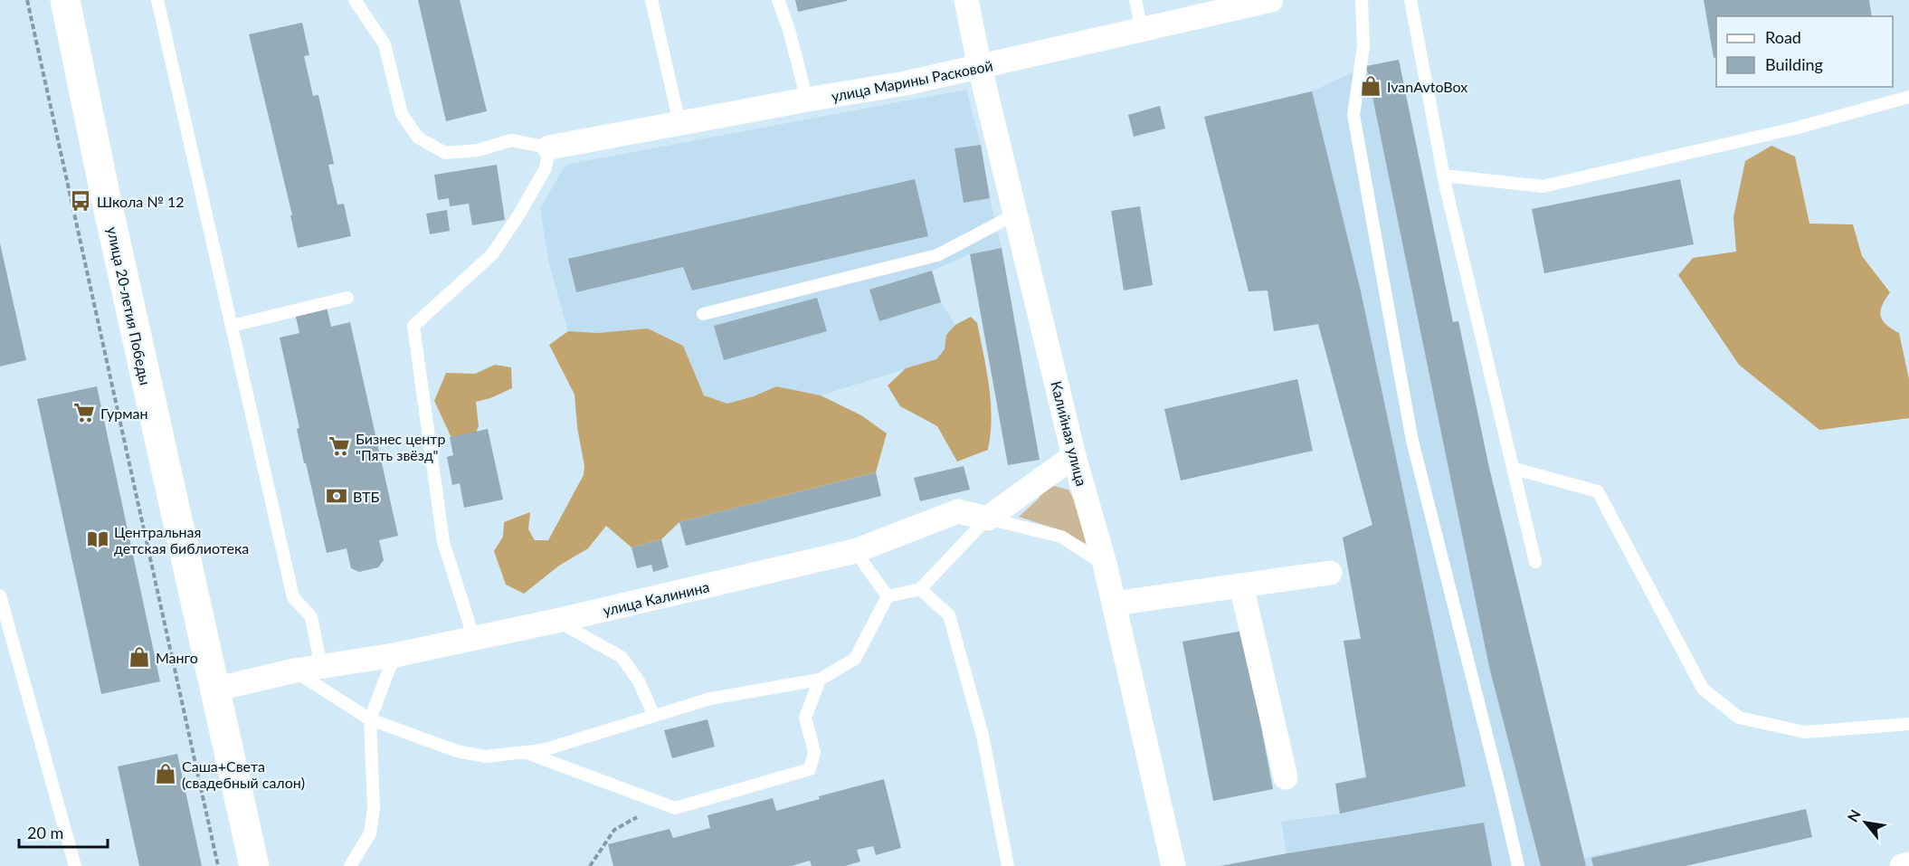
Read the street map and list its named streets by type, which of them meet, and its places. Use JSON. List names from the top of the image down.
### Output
{
  "streets": {
    "main road": ["улица 20-летия Победы"],
    "street": ["улица Марины Расковой", "Калийная улица", "улица Калинина"]
  },
  "crossings": [
    ["улица Марины Расковой", "Калийная улица"],
    ["улица 20-летия Победы", "улица Калинина"]
  ],
  "places": {
    "shop": ["IvanAvtoBox", "Манго", "Саша+Света (свадебный салон)"],
    "bus stop": ["Школа № 12"],
    "supermarket": ["Гурман", "Бизнес центр \"Пять звёзд\""],
    "bank": ["ВТБ"],
    "library": ["Центральная детская библиотека"]
  },
  "legend": ["Road", "Building"],
  "scale_bar": "20 m",
  "north": "top left"
}
